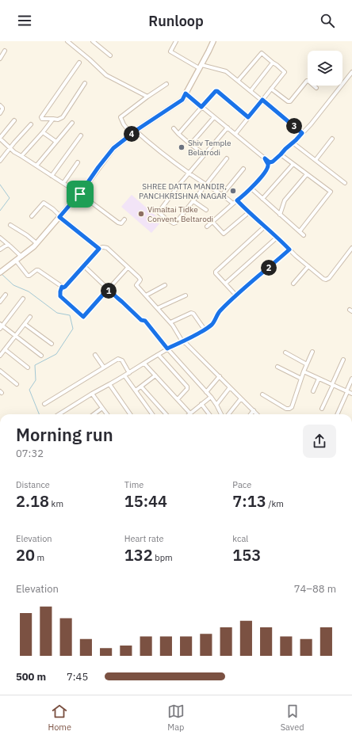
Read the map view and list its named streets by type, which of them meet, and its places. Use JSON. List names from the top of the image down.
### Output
{
  "places": ["Shiv Temple Belatrodi", "SHREE DATTA MANDIR, PANCHKRISHNA NAGAR", "Vimaltai Tidke Convent, Beltarodi"],
  "page": {
    "header": "Runloop",
    "pins": [
      "3",
      "4",
      "2",
      "1"
    ],
    "heading": ["Morning run", "07:32"],
    "stats": [
      ["Distance", "2.18 km"],
      ["Time", "15:44"],
      ["Pace", "7:13 /km"],
      ["Elevation", "20 m"],
      ["Heart rate", "132 bpm"],
      ["kcal", "153"]
    ],
    "chart": ["Elevation", "74–88 m"],
    "list": [
      {
        "name": "500 m",
        "note": "7:45"
      }
    ],
    "tabs": ["Home", "Map", "Saved"]
  }
}
